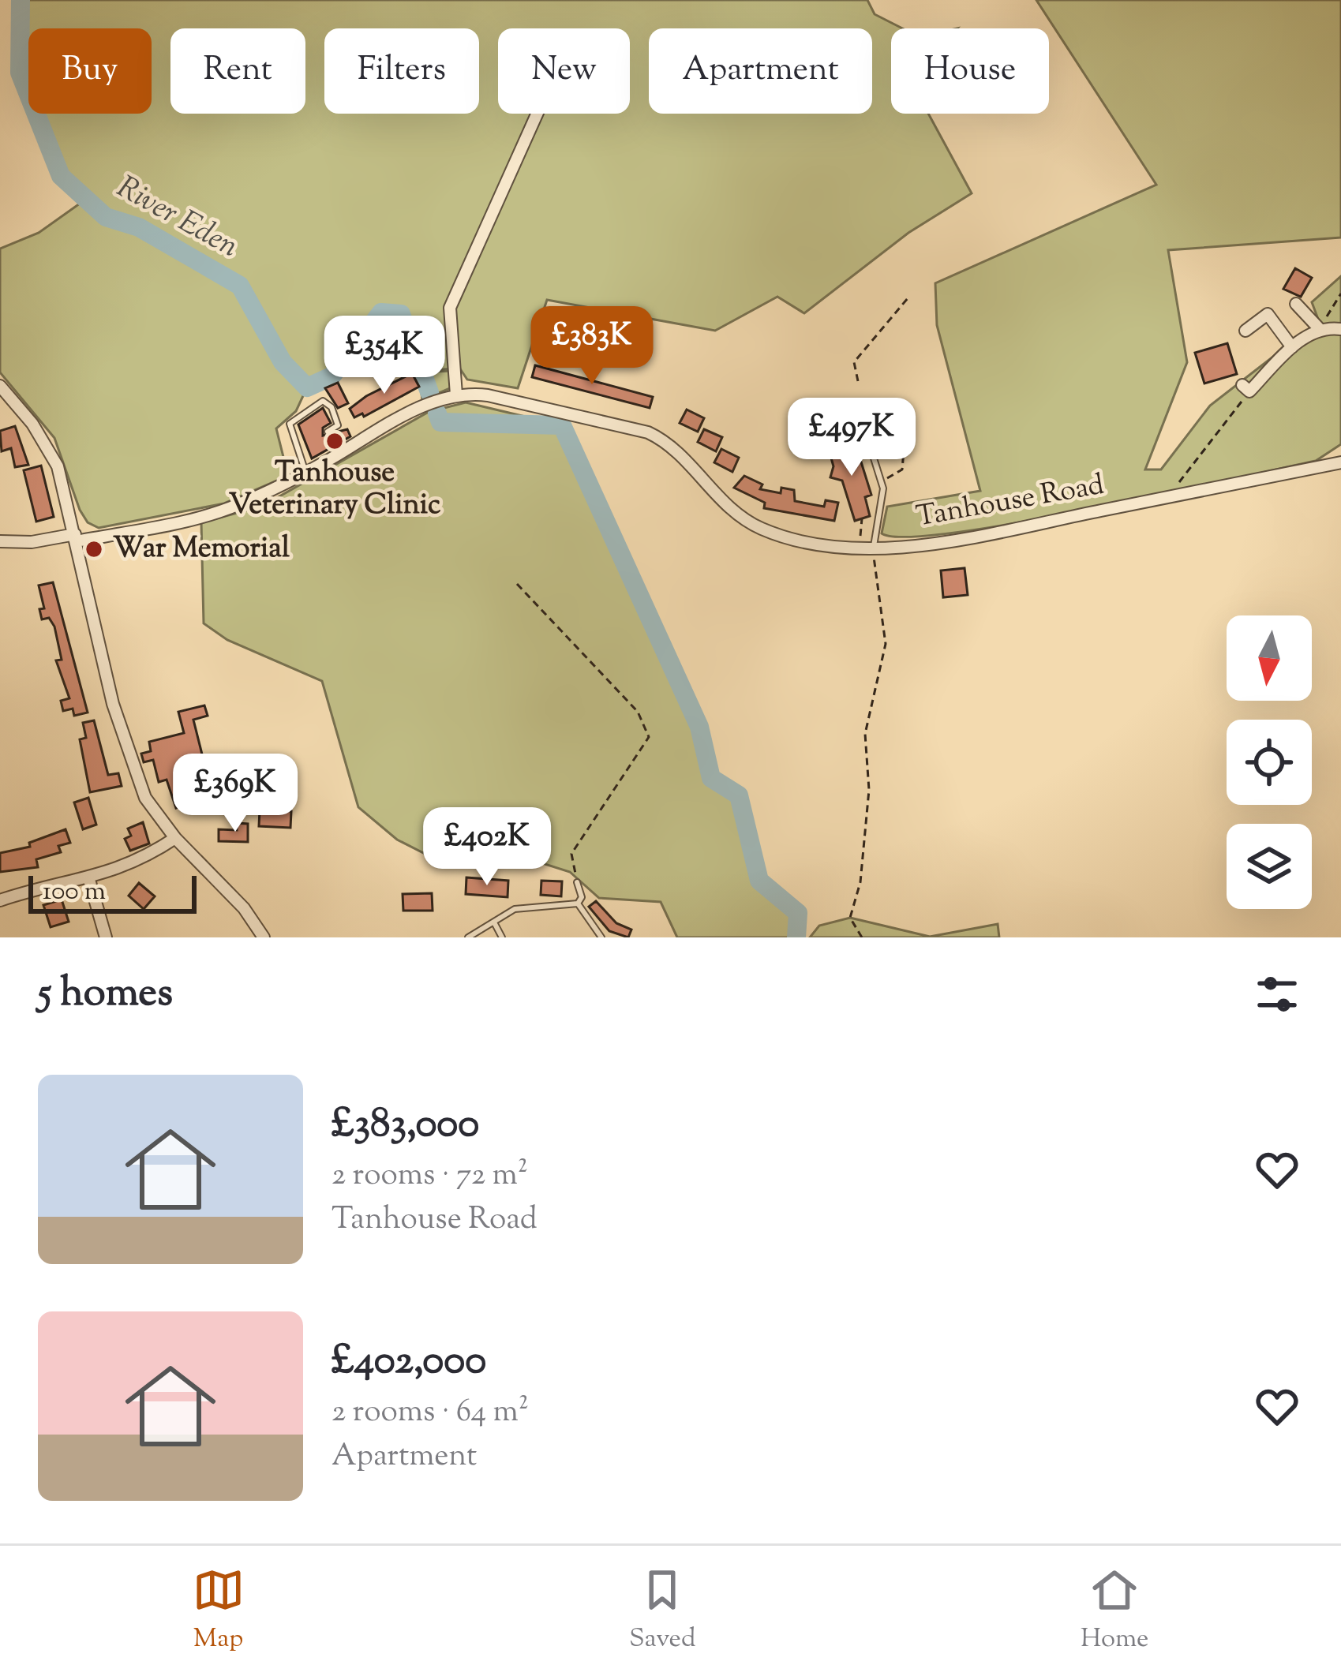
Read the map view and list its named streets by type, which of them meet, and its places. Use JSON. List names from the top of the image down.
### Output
{
  "streets": {
    "street": ["Tanhouse Road"]
  },
  "water": ["River Eden"],
  "places": ["Tanhouse Veterinary Clinic", "War Memorial"],
  "scale_bar": "100 m",
  "north": "bottom",
  "page": {
    "chip": [
      "Buy",
      "Rent",
      "Filters",
      "New",
      "Apartment",
      "House"
    ],
    "price": [
      "£383K",
      "£354K",
      "£497K",
      "£369K",
      "£402K"
    ],
    "scale": "100 m",
    "heading": "5 homes",
    "list": [
      {
        "name": "£383,000",
        "note": "2 rooms · 72 m² · Tanhouse Road"
      },
      {
        "name": "£402,000",
        "note": "2 rooms · 64 m² · Apartment"
      }
    ],
    "tabs": ["Map", "Saved", "Home"]
  }
}
